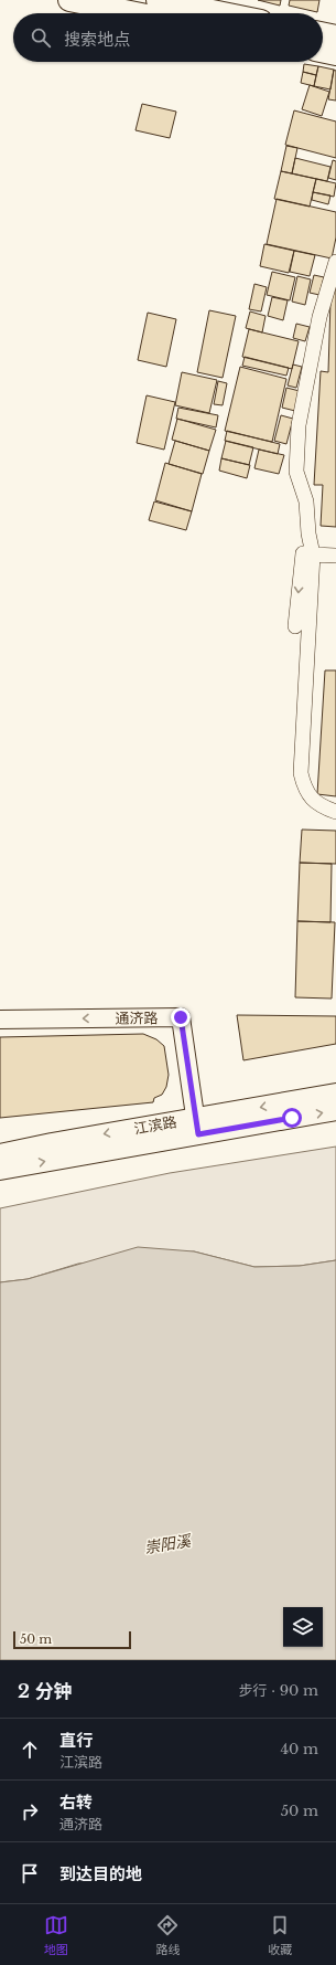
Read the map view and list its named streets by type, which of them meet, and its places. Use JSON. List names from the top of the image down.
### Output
{
  "streets": {
    "main road": ["江滨路"],
    "street": ["通济路"]
  },
  "crossings": [
    ["通济路", "江滨路"]
  ],
  "water": ["崇阳溪"],
  "scale_bar": "50 m",
  "page": {
    "search": "搜索地点",
    "scale": "50 m",
    "heading": ["2 分钟", "步行 · 90 m"],
    "list": [
      ["直行", "江滨路", "40 m"],
      ["右转", "通济路", "50 m"],
      "到达目的地"
    ],
    "nav": ["地图", "路线", "收藏"]
  }
}
